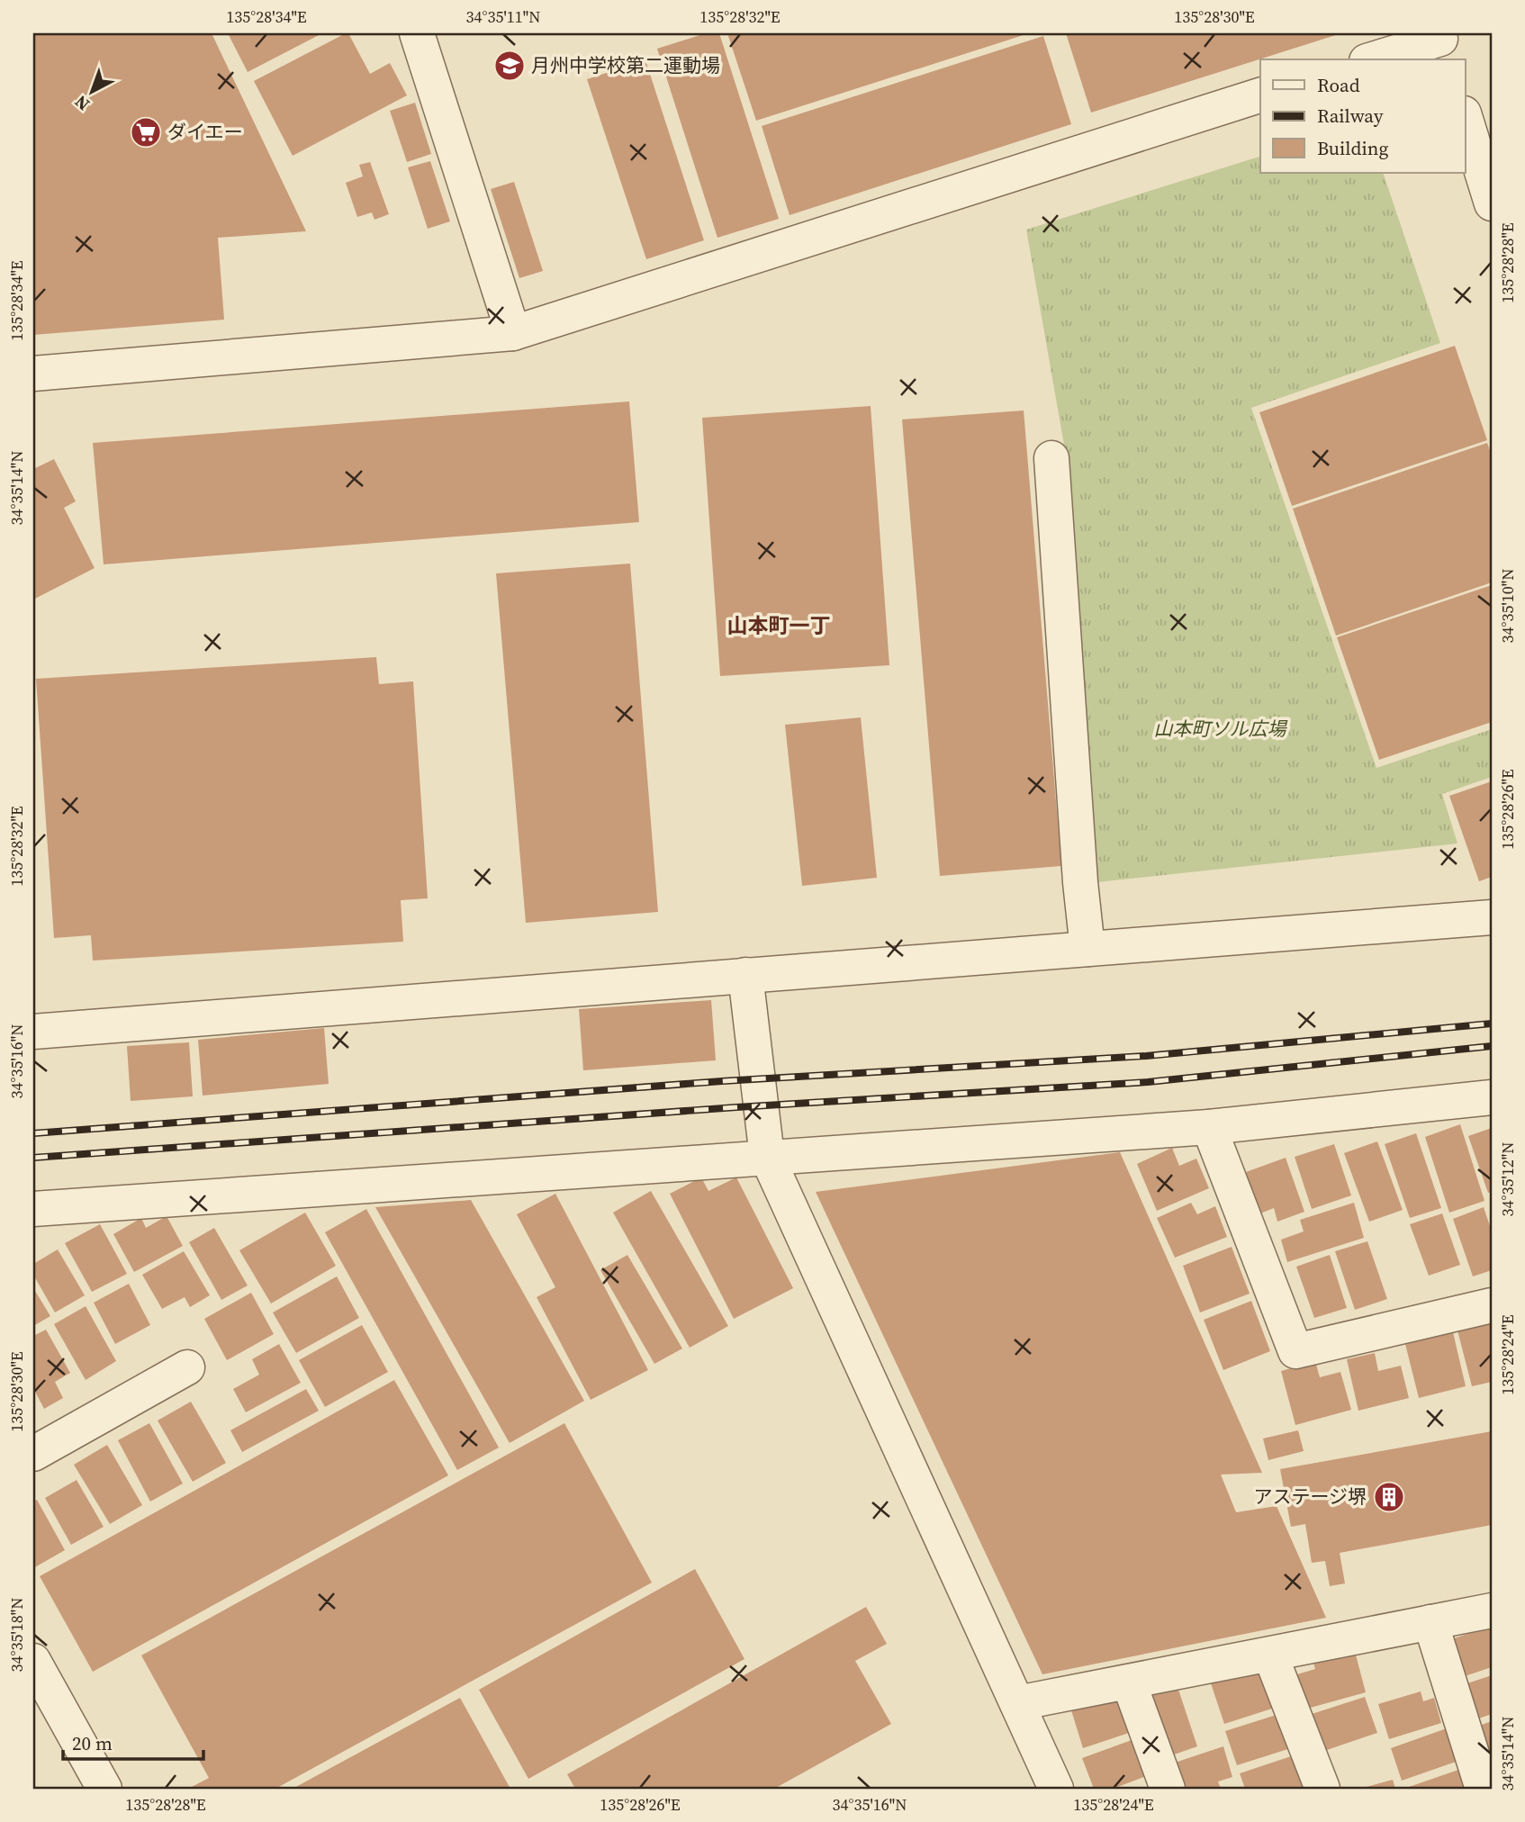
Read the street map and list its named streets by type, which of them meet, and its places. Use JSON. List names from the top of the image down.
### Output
{
  "districts": ["山本町一丁"],
  "parks": ["山本町ソル広場"],
  "places": {
    "school or university": ["月州中学校第二運動場"],
    "supermarket": ["ダイエー"],
    "building": ["アステージ堺"]
  },
  "legend": ["Road", "Railway", "Building"],
  "scale_bar": "20 m",
  "north": "bottom left",
  "coordinates": [
    "135°28'34\"E",
    "34°35'11\"N",
    "135°28'32\"E",
    "135°28'30\"E",
    "135°28'28\"E",
    "34°35'14\"N",
    "34°35'10\"N",
    "135°28'26\"E",
    "34°35'16\"N",
    "34°35'12\"N",
    "135°28'24\"E",
    "34°35'18\"N"
  ]
}
